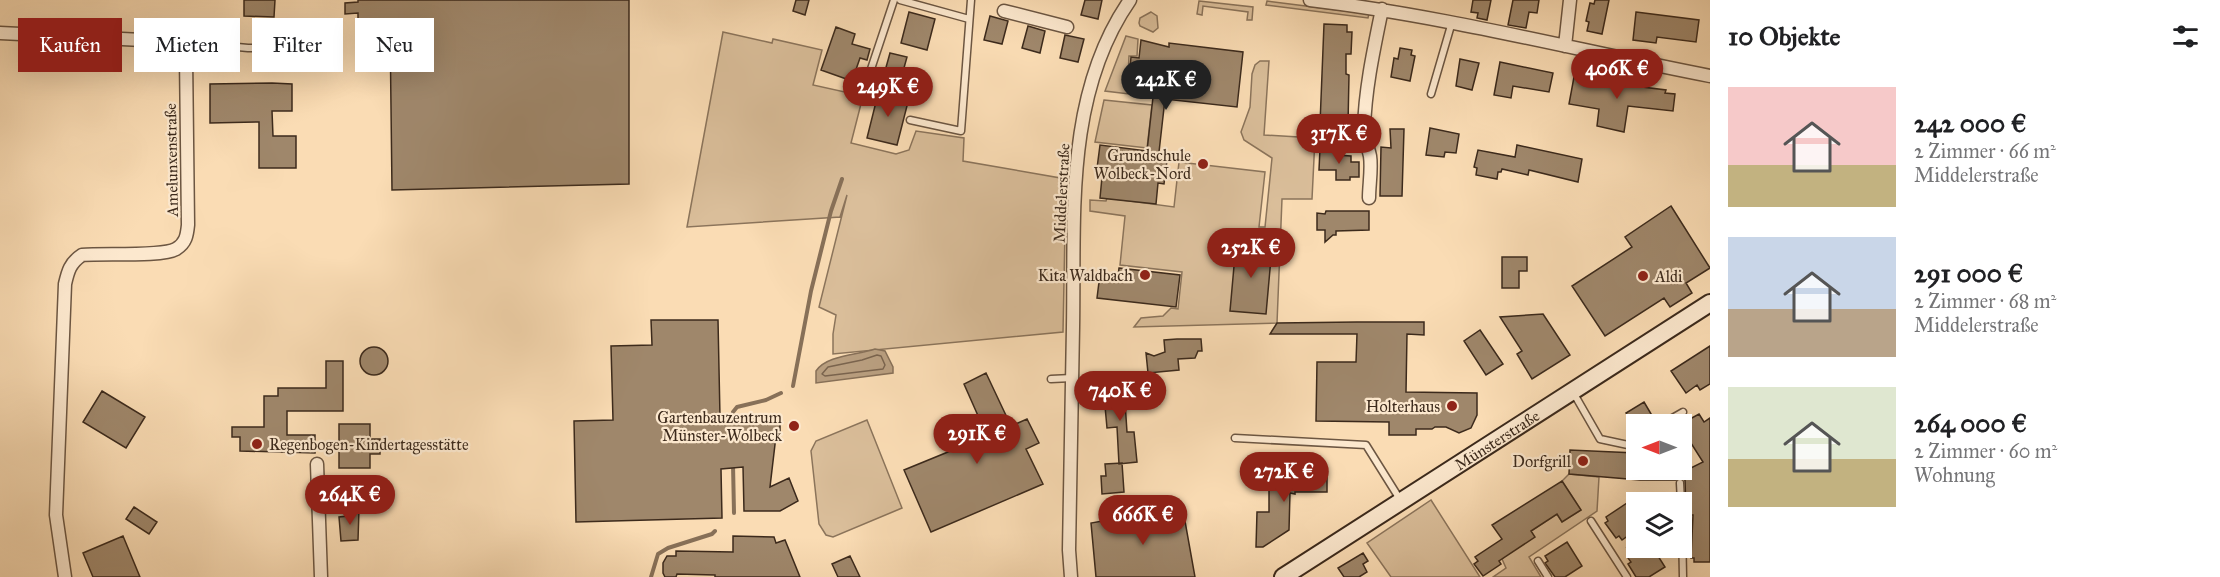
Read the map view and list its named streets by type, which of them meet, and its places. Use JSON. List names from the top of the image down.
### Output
{
  "streets": {
    "street": ["Amelunxenstraße", "Middelerstraße", "Münsterstraße"]
  },
  "places": [
    "Grundschule Wolbeck-Nord",
    "Kita Waldbach",
    "Aldi",
    "Holterhaus",
    "Gartenbauzentrum Münster-Wolbeck",
    "Regenbogen-Kindertagesstätte",
    "Dorfgrill"
  ],
  "north": "left",
  "page": {
    "heading": "10 Objekte",
    "chip": [
      "Kaufen",
      "Mieten",
      "Filter",
      "Neu"
    ],
    "price": [
      "406K €",
      "242K €",
      "249K €",
      "317K €",
      "252K €",
      "740K €",
      "291K €",
      "272K €",
      "264K €",
      "666K €"
    ],
    "list": [
      {
        "name": "242 000 €",
        "note": "2 Zimmer · 66 m² · Middelerstraße"
      },
      {
        "name": "291 000 €",
        "note": "2 Zimmer · 68 m² · Middelerstraße"
      },
      {
        "name": "264 000 €",
        "note": "2 Zimmer · 60 m² · Wohnung"
      }
    ]
  }
}
